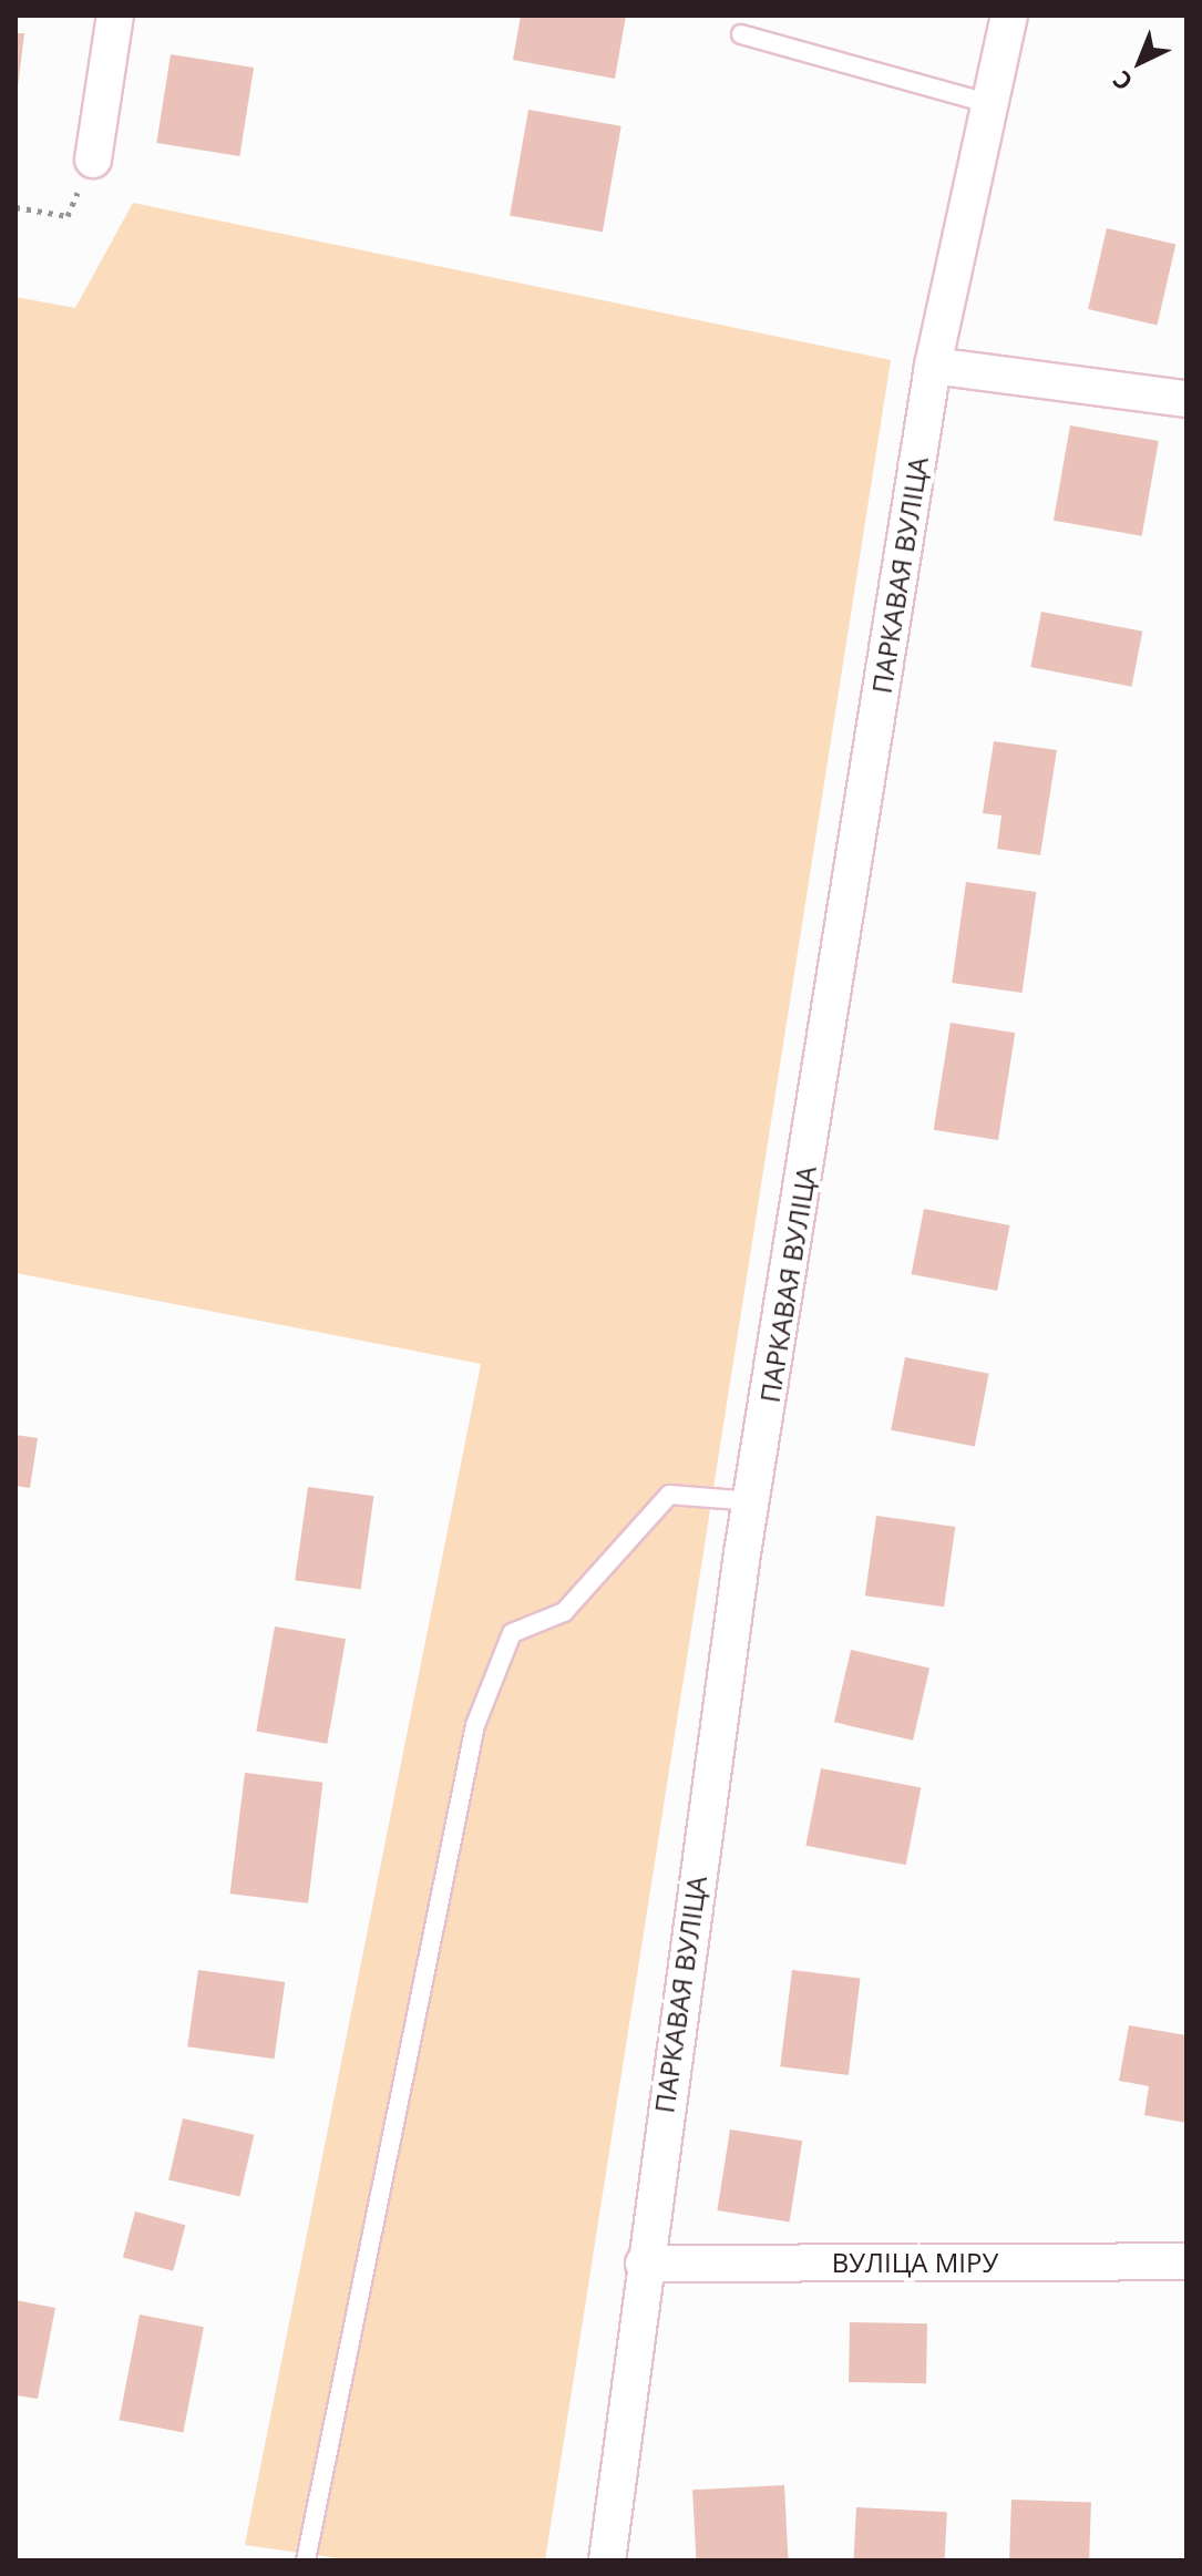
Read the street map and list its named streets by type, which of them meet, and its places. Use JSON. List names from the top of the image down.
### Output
{
  "streets": {
    "street": ["ПАРКАВАЯ ВУЛІЦА", "ВУЛІЦА МІРУ"]
  },
  "crossings": [
    ["ПАРКАВАЯ ВУЛІЦА", "ВУЛІЦА МІРУ"]
  ],
  "north": "bottom left"
}
